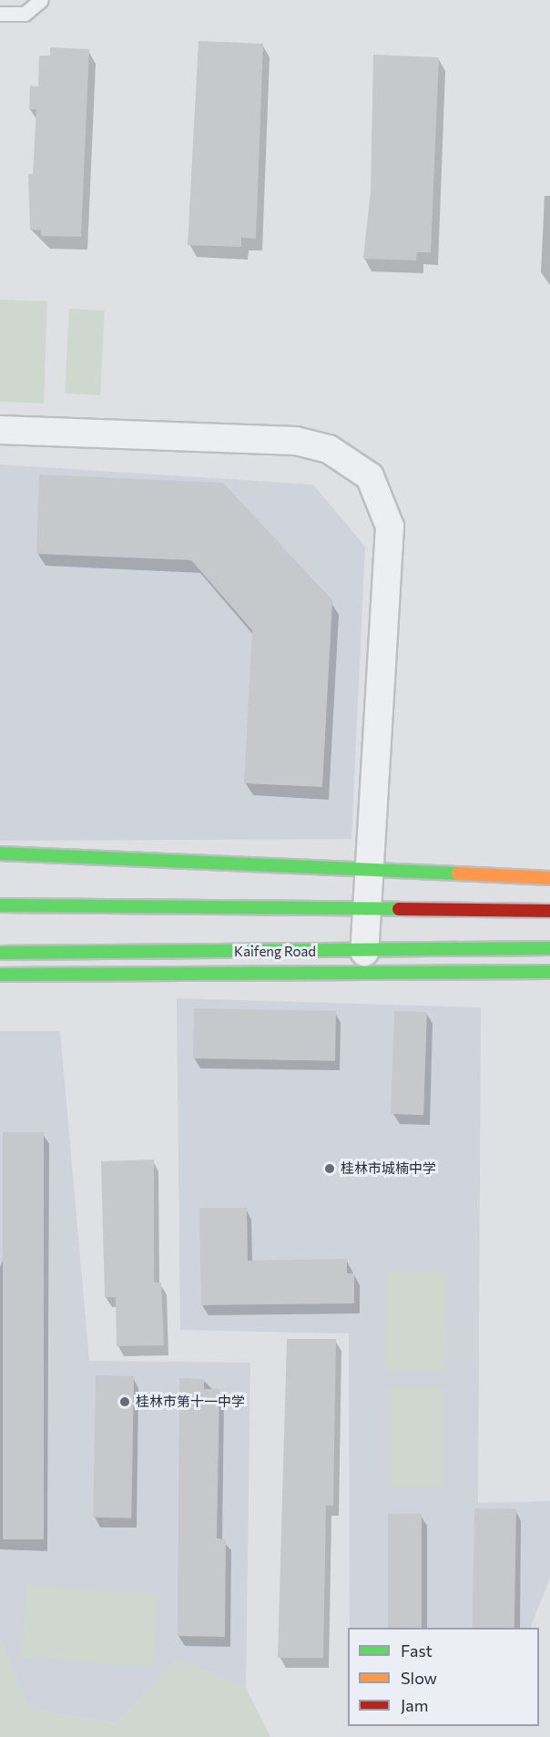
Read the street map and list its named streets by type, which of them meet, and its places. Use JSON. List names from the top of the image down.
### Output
{
  "streets": {
    "main road": ["Kaifeng Road"]
  },
  "places": ["桂林市城楠中学", "桂林市第十一中学"],
  "legend": ["Fast", "Slow", "Jam"]
}
